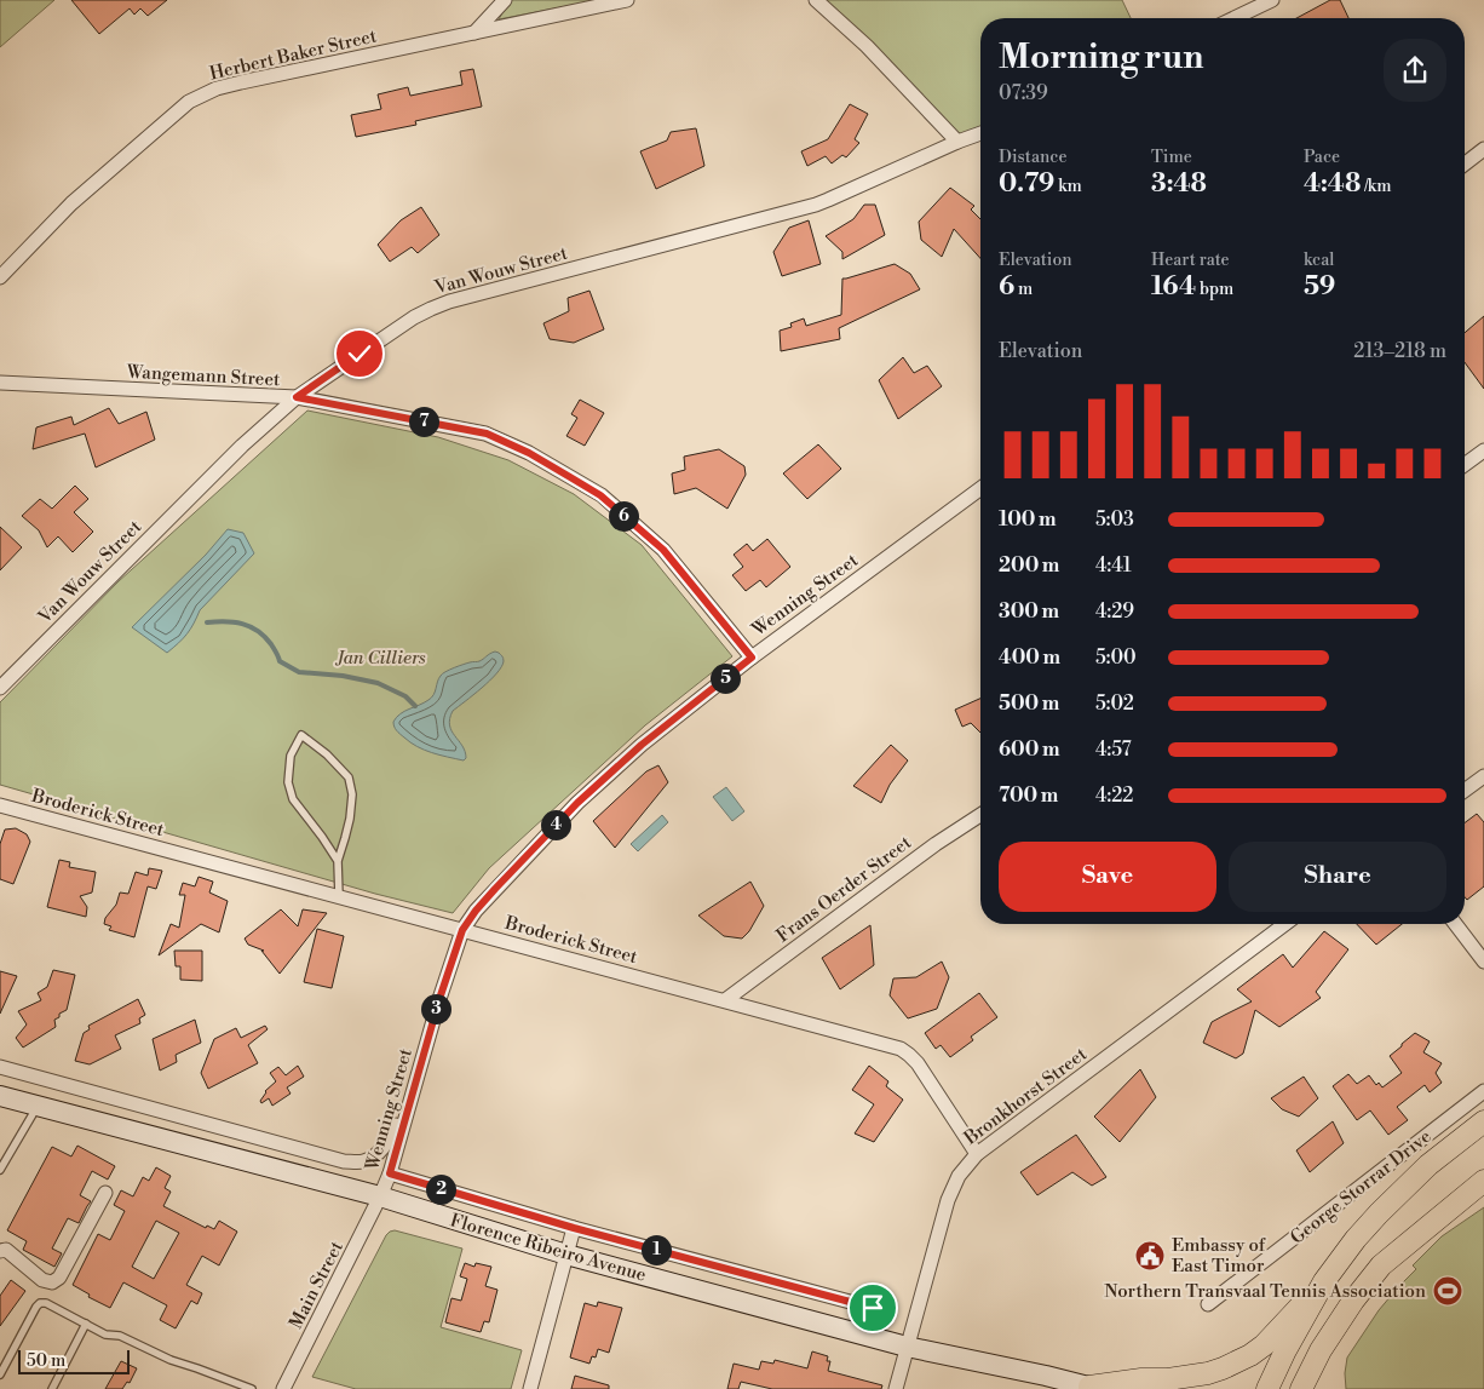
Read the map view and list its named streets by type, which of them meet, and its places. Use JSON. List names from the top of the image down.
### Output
{
  "streets": {
    "main road": ["George Storrar Drive", "Florence Ribeiro Avenue"],
    "street": [
      "Herbert Baker Street",
      "Van Wouw Street",
      "Wangemann Street",
      "Wenning Street",
      "Broderick Street",
      "Frans Oerder Street",
      "Bronkhorst Street",
      "Main Street"
    ]
  },
  "crossings": [
    ["Van Wouw Street", "Wangemann Street"],
    ["Wangemann Street", "Wenning Street"],
    ["Wenning Street", "Broderick Street"],
    ["Wenning Street", "Florence Ribeiro Avenue"],
    ["Wenning Street", "Main Street"],
    ["Broderick Street", "Frans Oerder Street"],
    ["Broderick Street", "Bronkhorst Street"],
    ["Bronkhorst Street", "Florence Ribeiro Avenue"],
    ["Florence Ribeiro Avenue", "Main Street"]
  ],
  "parks": ["Jan Cilliers"],
  "places": {
    "public building": ["Embassy of East Timor"],
    "sports": ["Northern Transvaal Tennis Association"]
  },
  "scale_bar": "50 m",
  "page": {
    "heading": ["Morning run", "07:39"],
    "stats": [
      ["Distance", "0.79 km"],
      ["Time", "3:48"],
      ["Pace", "4:48 /km"],
      ["Elevation", "6 m"],
      ["Heart rate", "164 bpm"],
      ["kcal", "59"]
    ],
    "chart": ["Elevation", "213–218 m"],
    "pins": [
      "7",
      "6",
      "5",
      "4",
      "3",
      "2",
      "1"
    ],
    "list": [
      {
        "name": "100 m",
        "note": "5:03"
      },
      {
        "name": "200 m",
        "note": "4:41"
      },
      {
        "name": "300 m",
        "note": "4:29"
      },
      {
        "name": "400 m",
        "note": "5:00"
      },
      {
        "name": "500 m",
        "note": "5:02"
      },
      {
        "name": "600 m",
        "note": "4:57"
      },
      {
        "name": "700 m",
        "note": "4:22"
      }
    ],
    "buttons": ["Save", "Share"],
    "scale": "50 m"
  }
}
